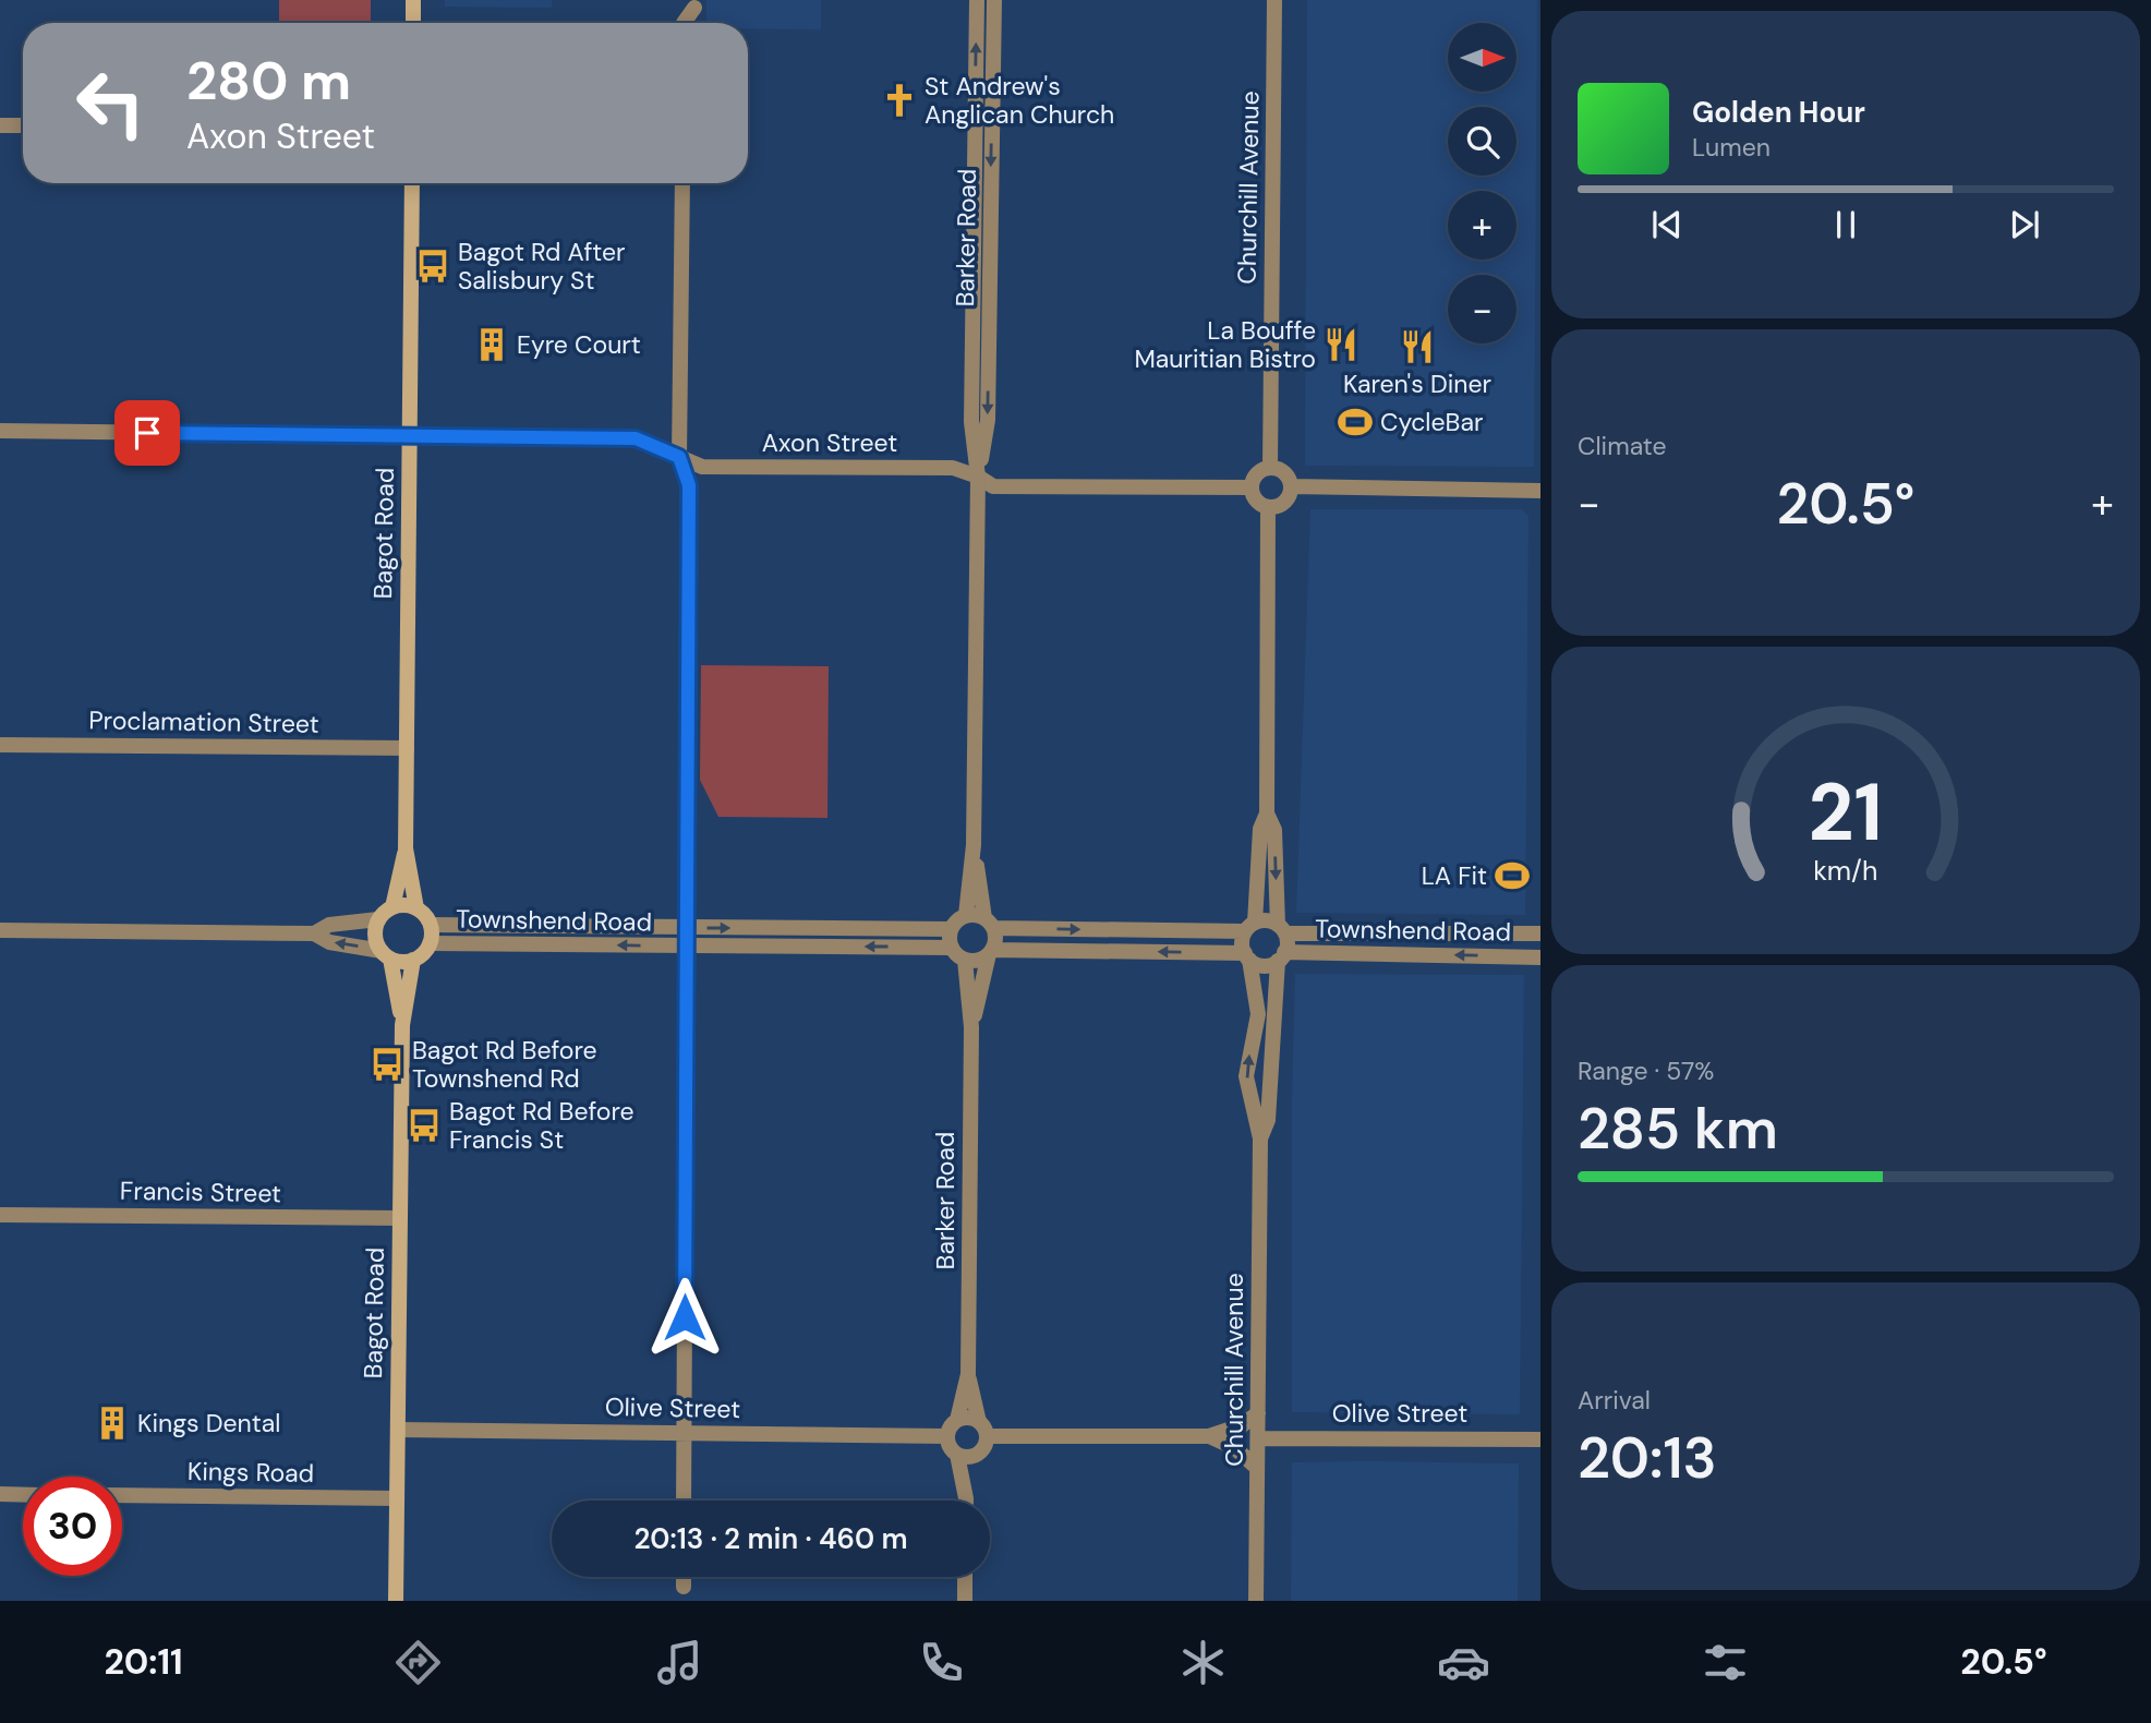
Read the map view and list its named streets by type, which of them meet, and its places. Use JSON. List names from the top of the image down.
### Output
{
  "streets": {
    "main road": ["Bagot Road"],
    "street": [
      "Churchill Avenue",
      "Barker Road",
      "Axon Street",
      "Proclamation Street",
      "Townshend Road",
      "Francis Street",
      "Olive Street",
      "Kings Road"
    ]
  },
  "crossings": [
    ["Churchill Avenue", "Axon Street"],
    ["Churchill Avenue", "Townshend Road"],
    ["Churchill Avenue", "Olive Street"],
    ["Barker Road", "Axon Street"],
    ["Barker Road", "Townshend Road"],
    ["Barker Road", "Olive Street"],
    ["Axon Street", "Bagot Road"],
    ["Bagot Road", "Proclamation Street"],
    ["Bagot Road", "Townshend Road"],
    ["Bagot Road", "Francis Street"],
    ["Bagot Road", "Olive Street"],
    ["Bagot Road", "Kings Road"]
  ],
  "places": {
    "church": ["St Andrew's Anglican Church"],
    "bus stop": ["Bagot Rd After Salisbury St", "Bagot Rd Before Townshend Rd", "Bagot Rd Before Francis St"],
    "building": ["Eyre Court", "Kings Dental"],
    "restaurant": ["La Bouffe Mauritian Bistro", "Karen's Diner"],
    "sports": ["CycleBar", "LA Fit"]
  },
  "north": "right",
  "page": {
    "map_buttons": ["+", "−"],
    "turn": ["280 m", "Axon Street"],
    "song": ["Golden Hour", "Lumen"],
    "tile": [
      "Climate",
      ["Range · 57%", "285 km"],
      ["Arrival", "20:13"]
    ],
    "heat": ["−", "20.5°", "+"],
    "limit": "30",
    "trip": "20:13 · 2 min · 460 m",
    "tabs": ["20:11", "20.5°"],
    "gauge": ["21", "km/h"]
  }
}
